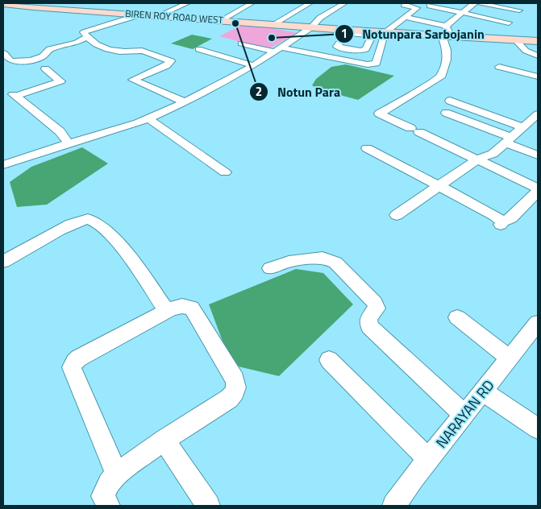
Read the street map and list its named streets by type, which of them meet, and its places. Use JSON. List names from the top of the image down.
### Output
{
  "streets": {
    "main road": ["BIREN ROY ROAD WEST"],
    "street": ["NARAYAN RD"]
  },
  "places": ["Notun Para", "Notunpara Sarbojanin"]
}
